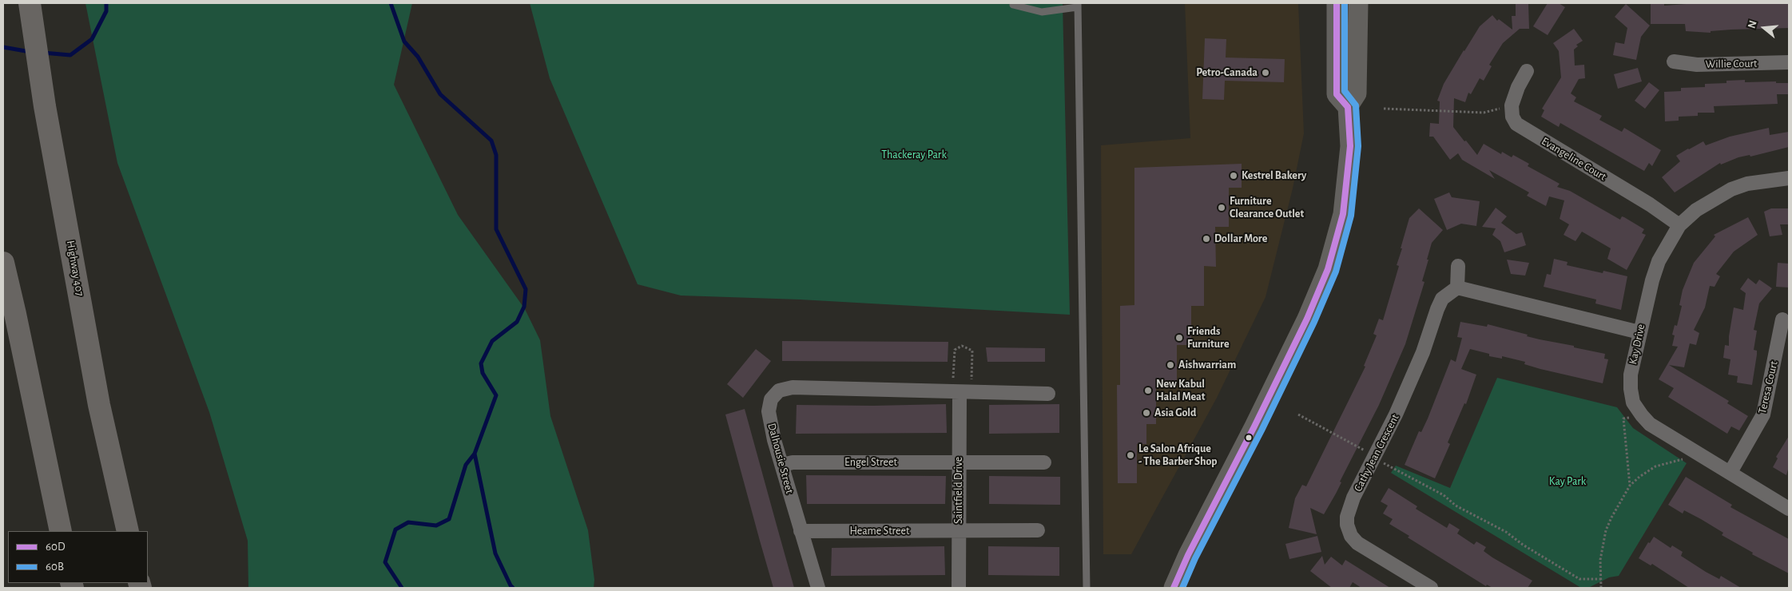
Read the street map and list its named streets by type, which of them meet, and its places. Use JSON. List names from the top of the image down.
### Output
{
  "streets": {
    "highway": ["Highway 407"],
    "street": [
      "Willie Court",
      "Evangeline Court",
      "Kay Drive",
      "Teresa Court",
      "Cathy Jean Crescent",
      "Dalhousie Street",
      "Engel Street",
      "Saintfield Drive",
      "Heame Street"
    ]
  },
  "crossings": [
    ["Evangeline Court", "Kay Drive"],
    ["Kay Drive", "Teresa Court"],
    ["Dalhousie Street", "Engel Street"],
    ["Dalhousie Street", "Saintfield Drive"],
    ["Dalhousie Street", "Heame Street"],
    ["Engel Street", "Saintfield Drive"],
    ["Saintfield Drive", "Heame Street"]
  ],
  "parks": ["Thackeray Park", "Kay Park"],
  "places": [
    "Petro-Canada",
    "Kestrel Bakery",
    "Furniture Clearance Outlet",
    "Dollar More",
    "Friends Furniture",
    "Aishwarriam",
    "New Kabul Halal Meat",
    "Asia Gold",
    "Le Salon Afrique - The Barber Shop"
  ],
  "lines": ["transit line 60D", "transit line 60B"],
  "legend": ["60D", "60B"],
  "north": "left"
}
